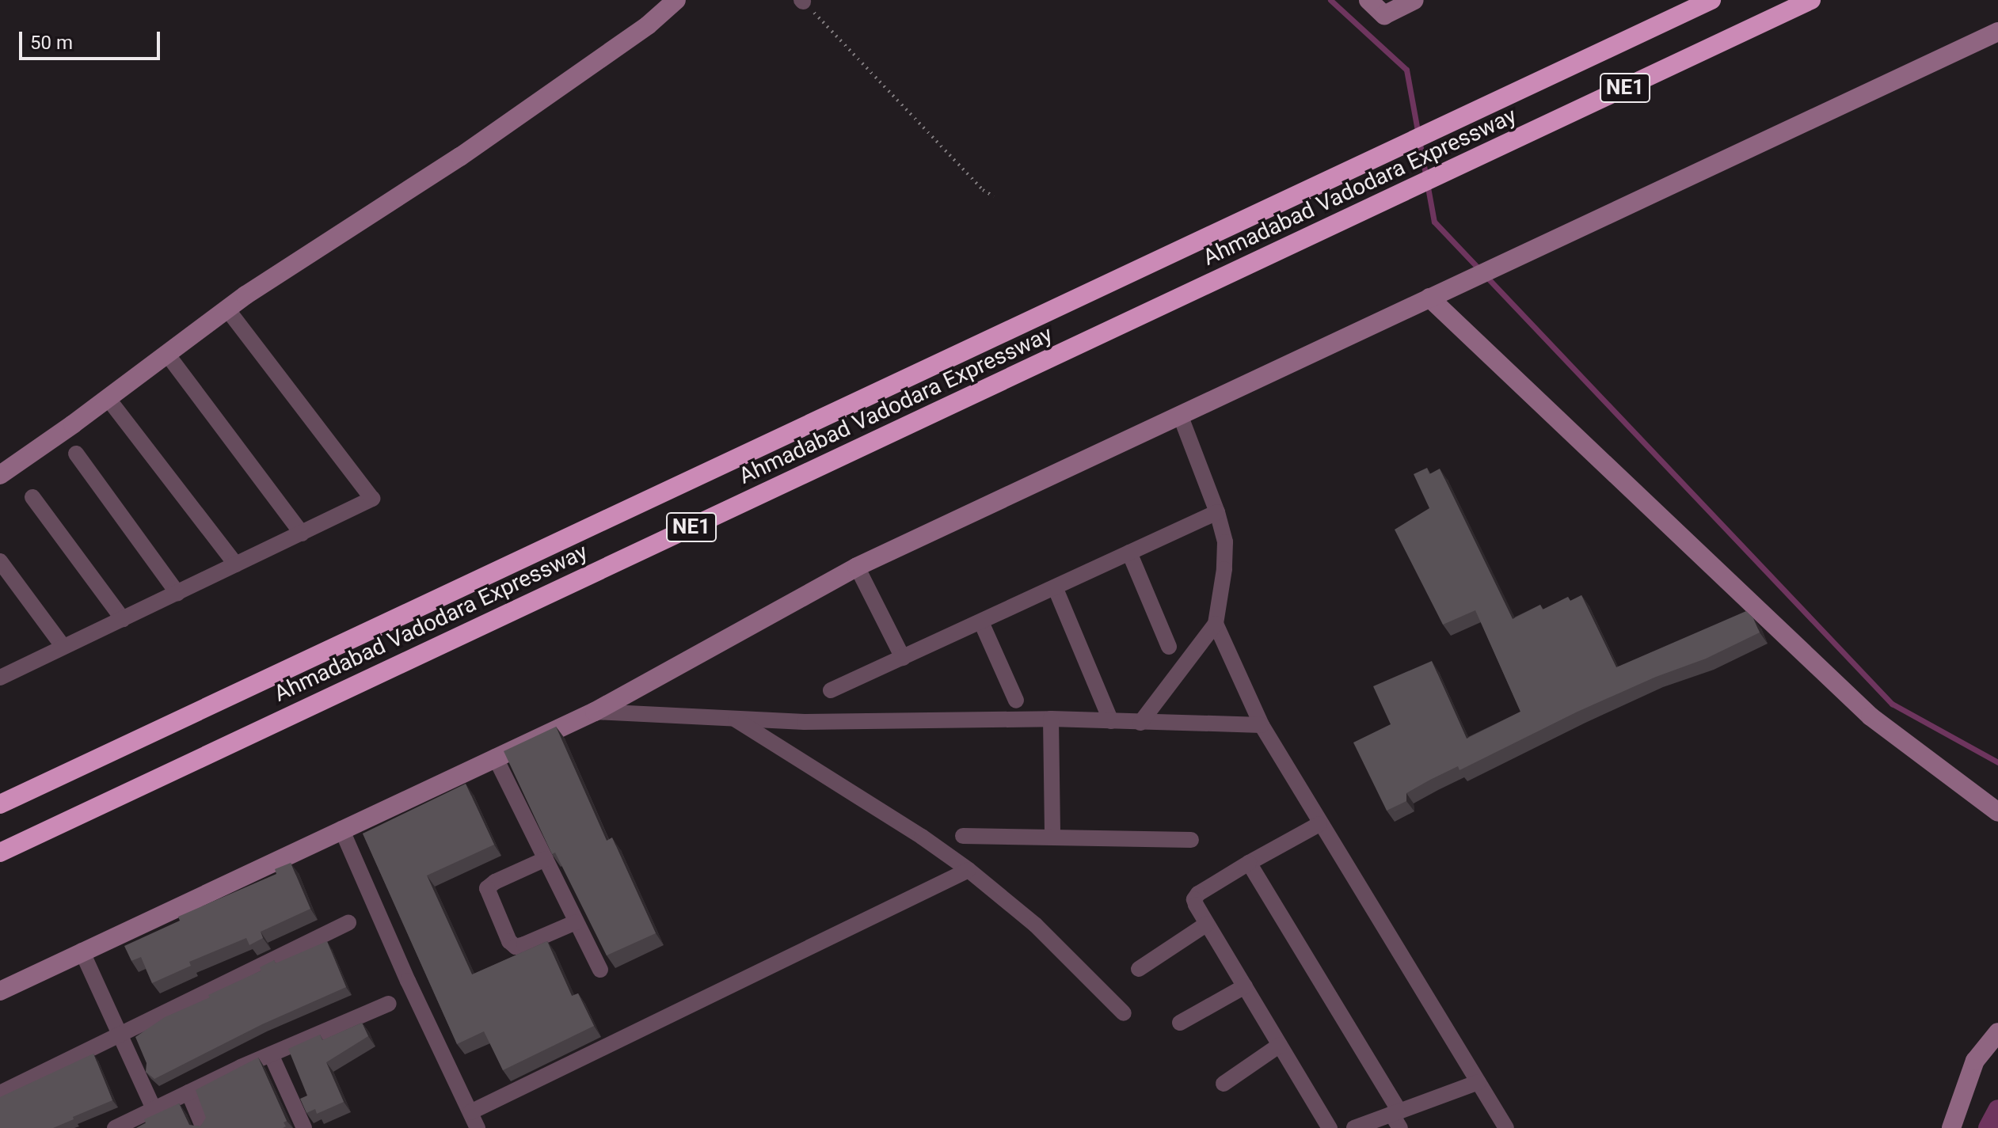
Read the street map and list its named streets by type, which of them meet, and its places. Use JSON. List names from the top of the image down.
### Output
{
  "streets": {
    "highway": ["NE1", "Ahmadabad Vadodara Expressway"]
  },
  "scale_bar": "50 m"
}
